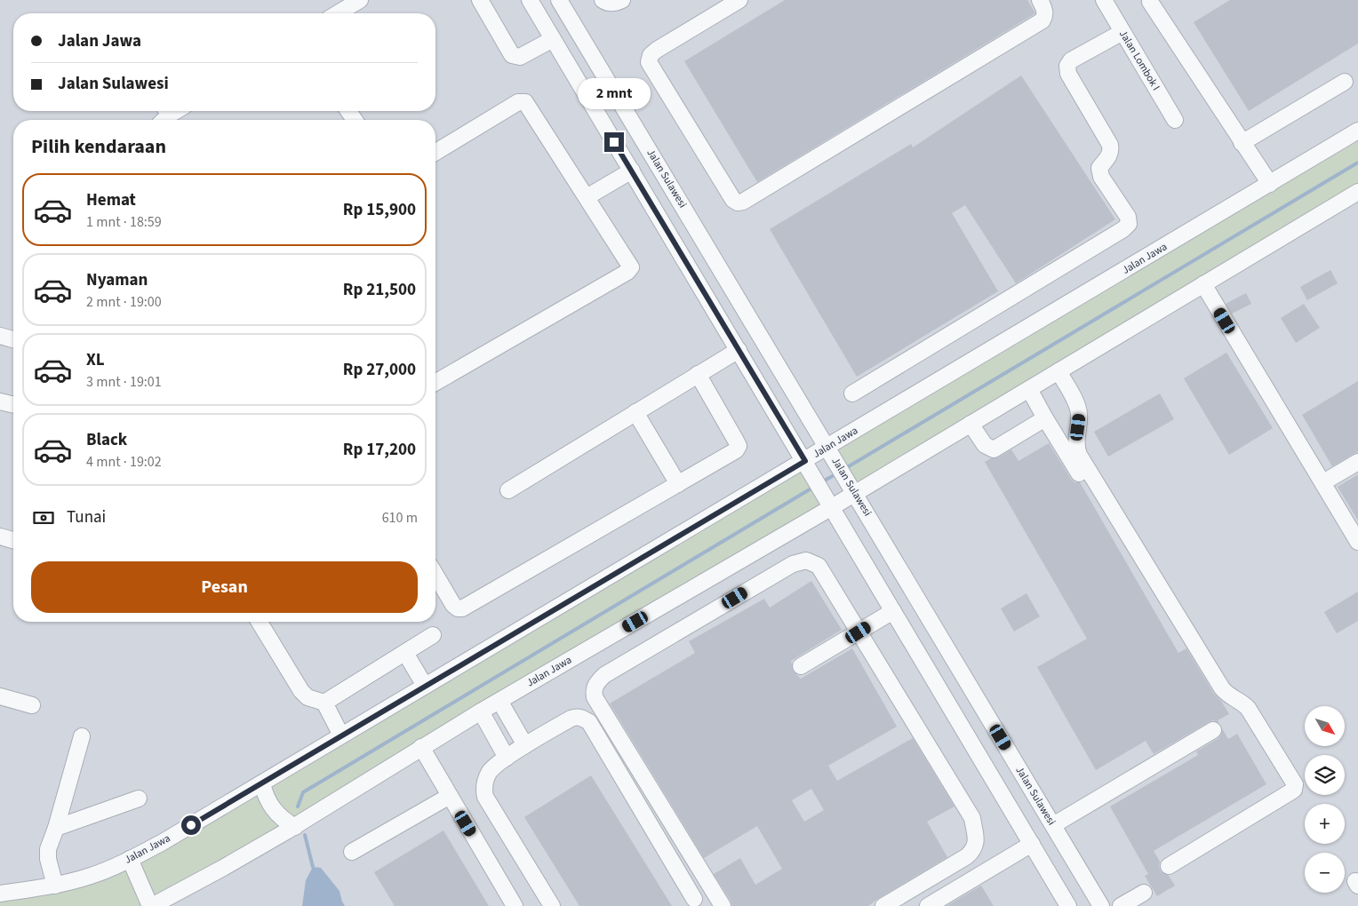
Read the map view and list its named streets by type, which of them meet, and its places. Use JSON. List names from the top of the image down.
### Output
{
  "streets": {
    "street": ["Jalan Lombok I", "Jalan Sulawesi", "Jalan Jawa"]
  },
  "crossings": [
    ["Jalan Sulawesi", "Jalan Jawa"]
  ],
  "north": "bottom right",
  "page": {
    "banner": ["Jalan Jawa", "Jalan Sulawesi"],
    "bubble": "2 mnt",
    "heading": "Pilih kendaraan",
    "list": [
      {
        "name": "Hemat",
        "note": "1 mnt · 18:59",
        "value": "Rp 15,900"
      },
      {
        "name": "Nyaman",
        "note": "2 mnt · 19:00",
        "value": "Rp 21,500"
      },
      {
        "name": "XL",
        "note": "3 mnt · 19:01",
        "value": "Rp 27,000"
      },
      {
        "name": "Black",
        "note": "4 mnt · 19:02",
        "value": "Rp 17,200"
      }
    ],
    "pay": ["Tunai", "610 m"],
    "buttons": "Pesan",
    "map_buttons": ["+", "−"]
  }
}
